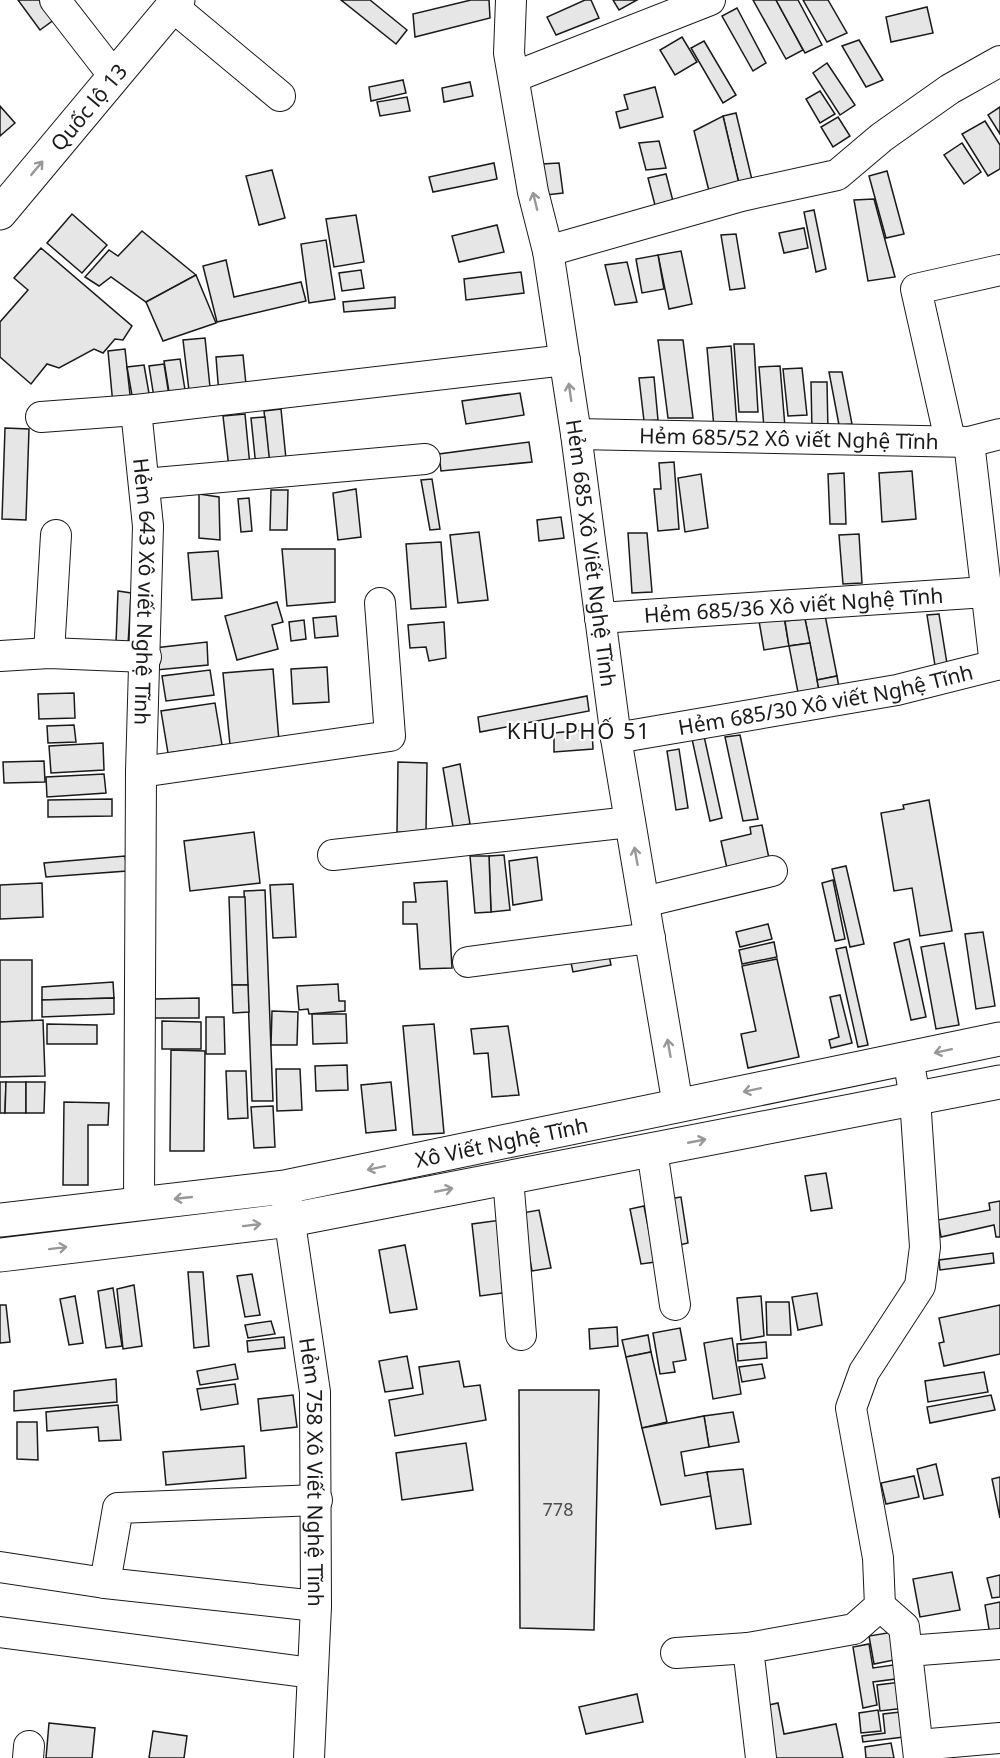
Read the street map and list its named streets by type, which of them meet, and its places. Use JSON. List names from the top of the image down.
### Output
{
  "streets": {
    "main road": ["Quốc lộ 13", "Xô Viết Nghệ Tĩnh"],
    "street": [
      "Hẻm 685/52 Xô viết Nghệ Tĩnh",
      "Hẻm 685 Xô Viết Nghệ Tĩnh",
      "Hẻm 643 Xô viết Nghệ Tĩnh",
      "Hẻm 685/36 Xô viết Nghệ Tĩnh",
      "Hẻm 685/30 Xô viết Nghệ Tĩnh",
      "Hẻm 758 Xô Viết Nghệ Tĩnh"
    ]
  },
  "crossings": [
    ["Hẻm 685/52 Xô viết Nghệ Tĩnh", "Hẻm 685 Xô Viết Nghệ Tĩnh"],
    ["Hẻm 685 Xô Viết Nghệ Tĩnh", "Hẻm 685/36 Xô viết Nghệ Tĩnh"],
    ["Hẻm 685 Xô Viết Nghệ Tĩnh", "Hẻm 685/30 Xô viết Nghệ Tĩnh"],
    ["Hẻm 685 Xô Viết Nghệ Tĩnh", "Xô Viết Nghệ Tĩnh"],
    ["Hẻm 643 Xô viết Nghệ Tĩnh", "Xô Viết Nghệ Tĩnh"],
    ["Xô Viết Nghệ Tĩnh", "Hẻm 758 Xô Viết Nghệ Tĩnh"]
  ],
  "one_way": ["Quốc lộ 13", "Hẻm 685 Xô Viết Nghệ Tĩnh"],
  "districts": ["KHU PHỐ 51"],
  "house_numbers": ["778"]
}
